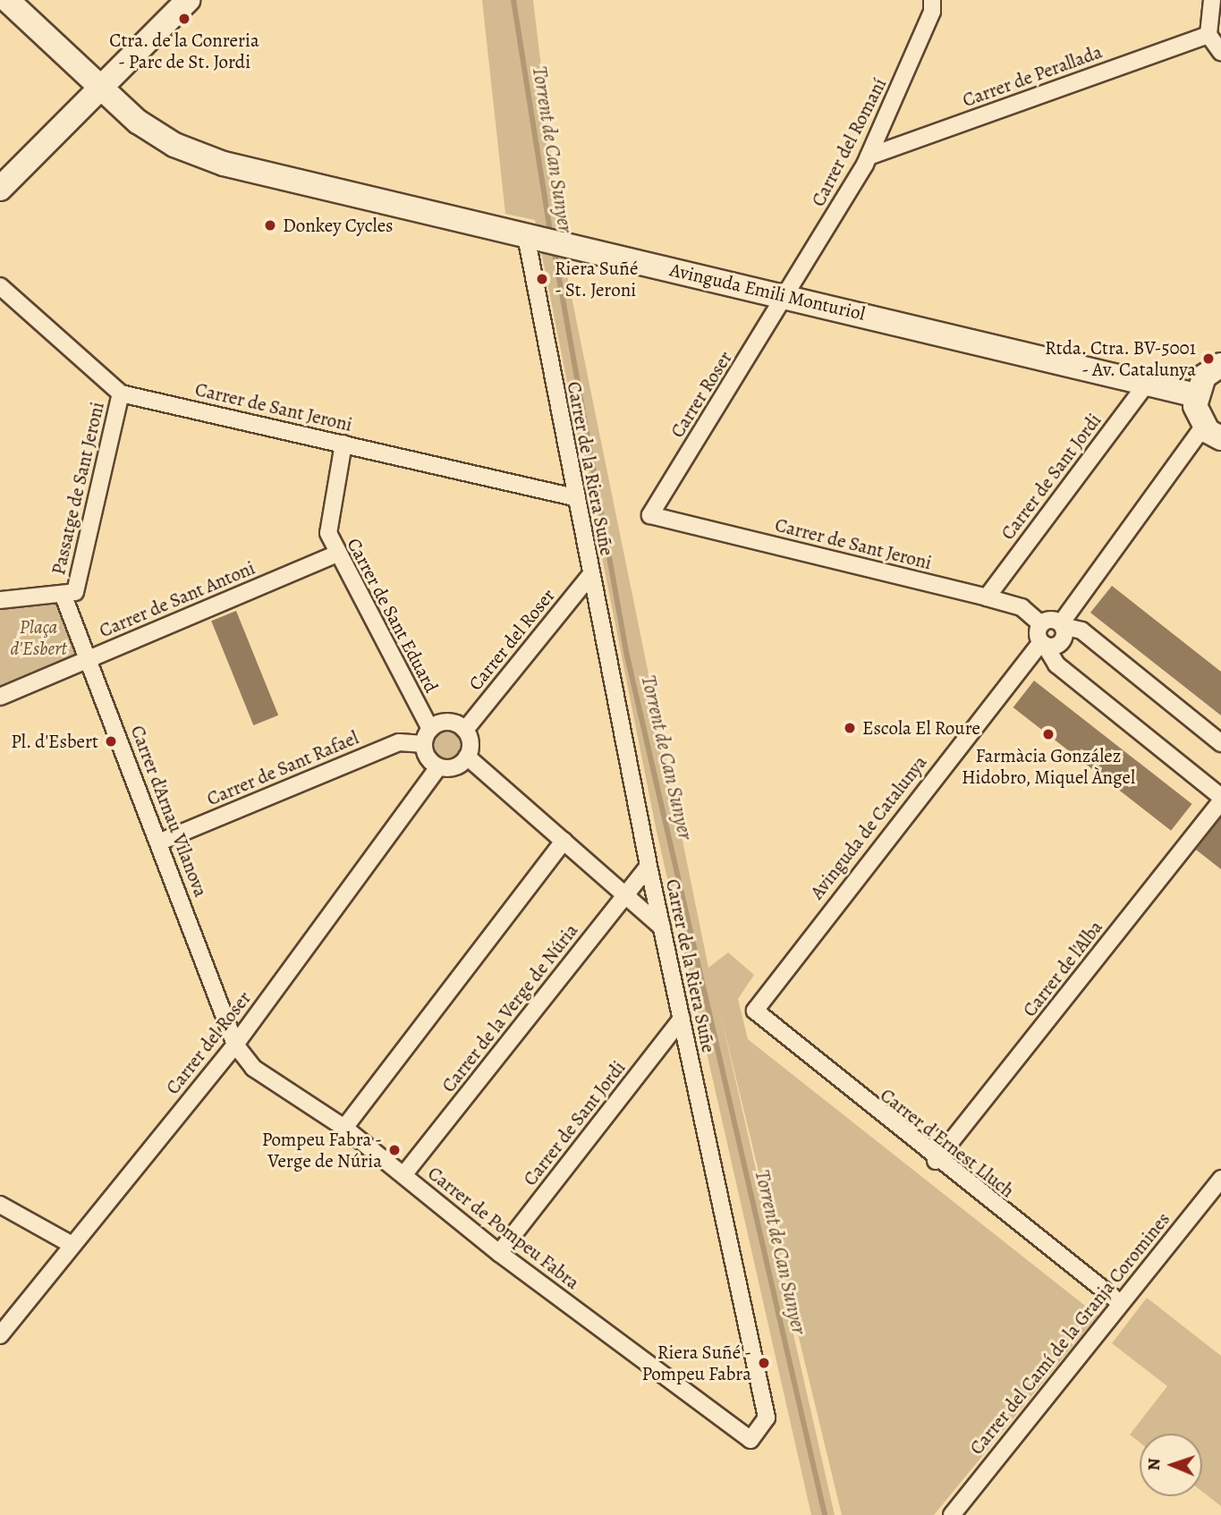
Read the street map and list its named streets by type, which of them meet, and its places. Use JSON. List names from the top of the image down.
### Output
{
  "streets": {
    "street": [
      "Carrer de Perallada",
      "Carrer del Romaní",
      "Avinguda Emili Monturiol",
      "Carrer Roser",
      "Carrer de Sant Jeroni",
      "Carrer de la Riera Suñe",
      "Carrer de Sant Jordi",
      "Passatge de Sant Jeroni",
      "Carrer de Sant Antoni",
      "Carrer de Sant Eduard",
      "Carrer del Roser",
      "Carrer de Sant Rafael",
      "Carrer d'Arnau Vilanova",
      "Avinguda de Catalunya",
      "Carrer de l'Alba",
      "Carrer de la Verge de Núria",
      "Carrer d'Ernest Lluch",
      "Carrer de Pompeu Fabra",
      "Carrer del Camí de la Granja Coromines"
    ]
  },
  "crossings": [
    ["Carrer de Perallada", "Carrer del Romaní"],
    ["Carrer del Romaní", "Avinguda Emili Monturiol"],
    ["Carrer del Romaní", "Carrer Roser"],
    ["Avinguda Emili Monturiol", "Carrer Roser"],
    ["Avinguda Emili Monturiol", "Carrer de la Riera Suñe"],
    ["Avinguda Emili Monturiol", "Carrer de Sant Jordi"],
    ["Carrer Roser", "Carrer de Sant Jeroni"],
    ["Carrer de Sant Jeroni", "Carrer de la Riera Suñe"],
    ["Carrer de Sant Jeroni", "Carrer de Sant Jordi"],
    ["Carrer de Sant Jeroni", "Passatge de Sant Jeroni"],
    ["Carrer de Sant Jeroni", "Carrer de Sant Eduard"],
    ["Carrer de la Riera Suñe", "Carrer de Sant Jordi"],
    ["Carrer de la Riera Suñe", "Carrer del Roser"],
    ["Carrer de la Riera Suñe", "Carrer de la Verge de Núria"],
    ["Carrer de la Riera Suñe", "Carrer de Pompeu Fabra"],
    ["Carrer de Sant Jordi", "Carrer de Pompeu Fabra"],
    ["Passatge de Sant Jeroni", "Carrer d'Arnau Vilanova"],
    ["Carrer de Sant Antoni", "Carrer de Sant Eduard"],
    ["Carrer de Sant Antoni", "Carrer d'Arnau Vilanova"],
    ["Carrer de Sant Eduard", "Carrer del Roser"],
    ["Carrer de Sant Eduard", "Carrer de Sant Rafael"],
    ["Carrer del Roser", "Carrer de Sant Rafael"],
    ["Carrer del Roser", "Carrer d'Arnau Vilanova"],
    ["Carrer del Roser", "Carrer de Pompeu Fabra"],
    ["Carrer de Sant Rafael", "Carrer d'Arnau Vilanova"],
    ["Carrer d'Arnau Vilanova", "Carrer de Pompeu Fabra"],
    ["Avinguda de Catalunya", "Carrer d'Ernest Lluch"],
    ["Carrer de l'Alba", "Carrer d'Ernest Lluch"],
    ["Carrer de la Verge de Núria", "Carrer de Pompeu Fabra"],
    ["Carrer d'Ernest Lluch", "Carrer del Camí de la Granja Coromines"]
  ],
  "water": ["Torrent de Can Sunyer"],
  "parks": ["Plaça d'Esbert"],
  "places": [
    "Ctra. de la Conreria - Parc de St. Jordi",
    "Donkey Cycles",
    "Riera Suñé - St. Jeroni",
    "Rtda. Ctra. BV-5001 - Av. Catalunya",
    "Escola El Roure",
    "Farmàcia González Hidobro, Miquel Àngel",
    "Pl. d'Esbert",
    "Pompeu Fabra - Verge de Núria",
    "Riera Suñé - Pompeu Fabra"
  ],
  "north": "left"
}
